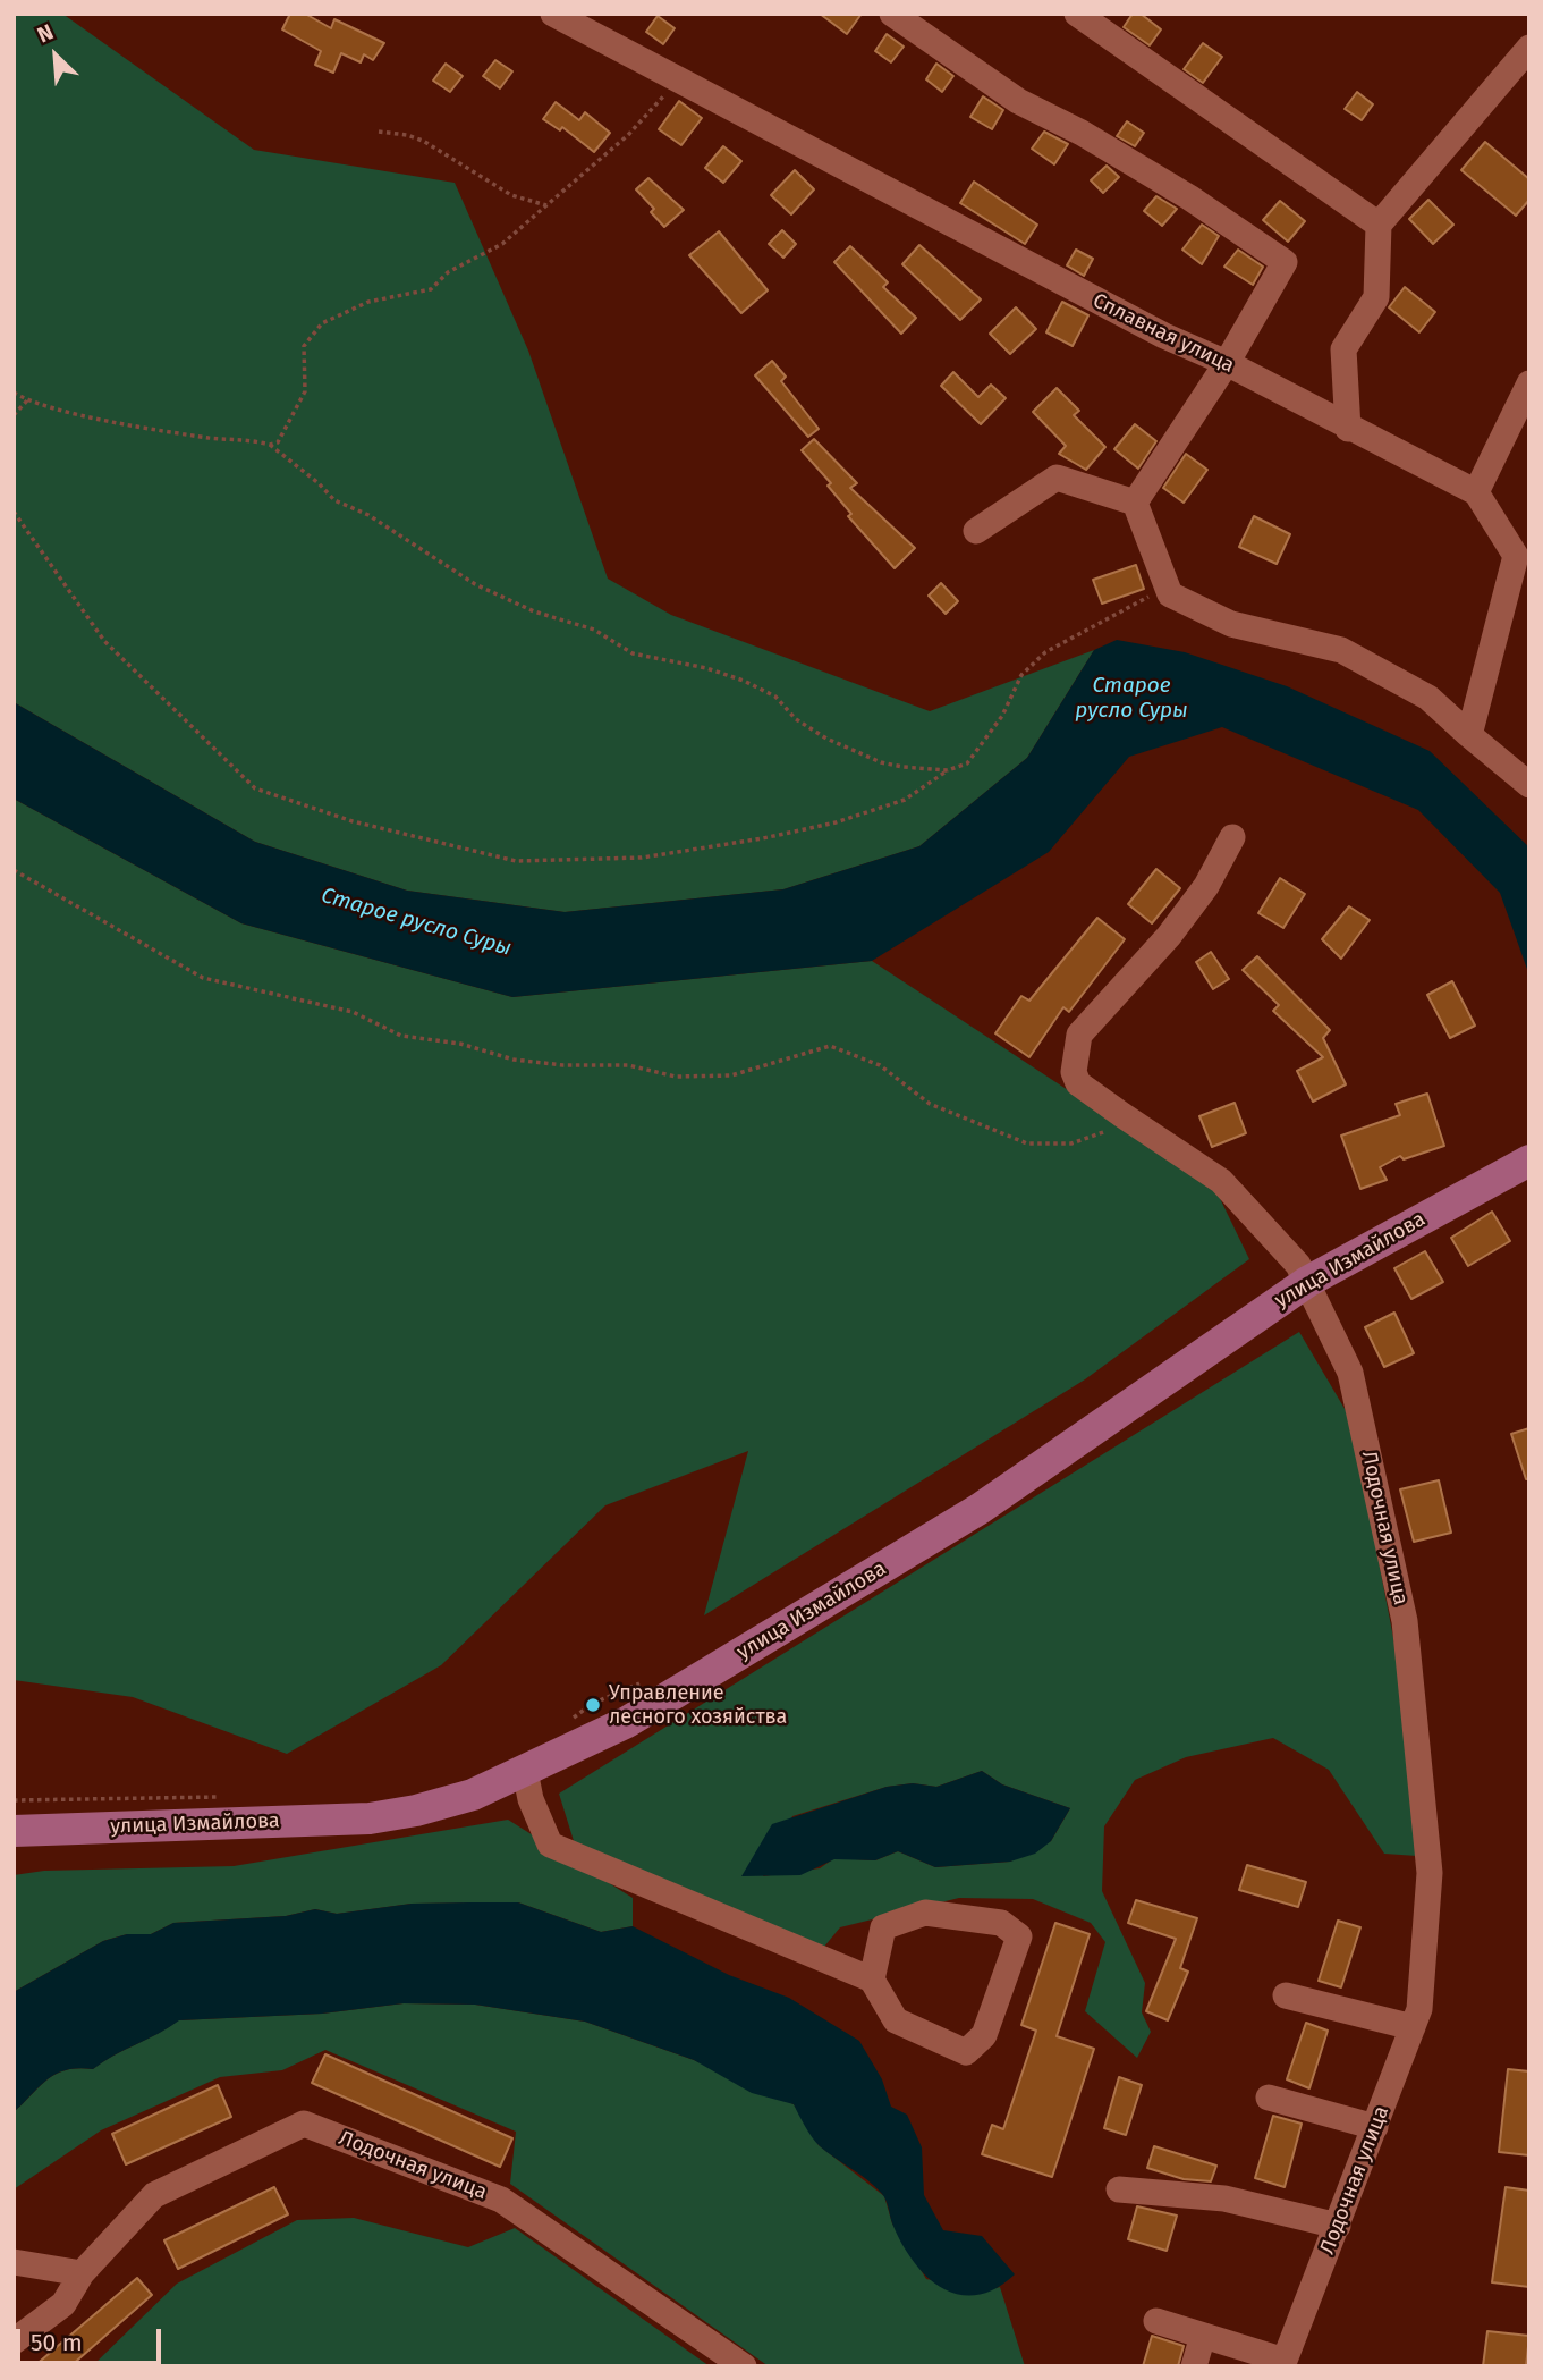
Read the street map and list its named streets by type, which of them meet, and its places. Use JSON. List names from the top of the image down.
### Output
{
  "streets": {
    "main road": ["улица Измайлова"],
    "street": ["Сплавная улица", "Лодочная улица"]
  },
  "crossings": [
    ["улица Измайлова", "Лодочная улица"]
  ],
  "water": ["Старое русло Суры"],
  "places": ["Управление лесного хозяйства"],
  "scale_bar": "50 m",
  "north": "top left"
}
